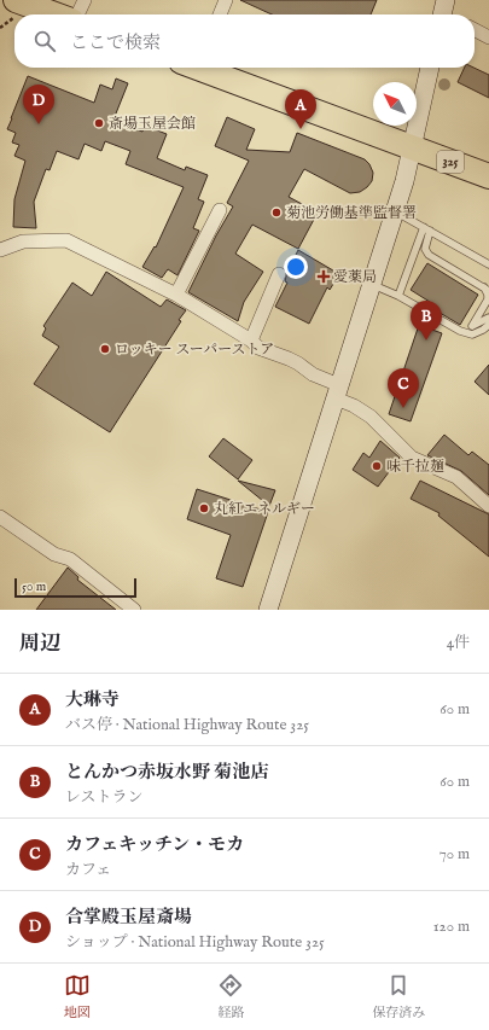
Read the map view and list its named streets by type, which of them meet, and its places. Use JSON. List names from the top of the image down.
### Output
{
  "streets": {
    "highway": ["325"]
  },
  "places": {
    "other": [
      "斎場玉屋会館",
      "菊池労働基準監督署",
      "ロッキー スーパーストア",
      "味千拉麺",
      "丸紅エネルギー"
    ],
    "health": ["愛薬局"]
  },
  "scale_bar": "50 m",
  "north": "top left",
  "page": {
    "search": "ここで検索",
    "pins": [
      "D",
      "A",
      "B",
      "C"
    ],
    "scale": "50 m",
    "heading": ["周辺", "4件"],
    "list": [
      {
        "mark": "A",
        "name": "大琳寺",
        "note": "バス停 · National Highway Route 325",
        "value": "60 m"
      },
      {
        "mark": "B",
        "name": "とんかつ赤坂水野 菊池店",
        "note": "レストラン",
        "value": "60 m"
      },
      {
        "mark": "C",
        "name": "カフェキッチン・モカ",
        "note": "カフェ",
        "value": "70 m"
      },
      {
        "mark": "D",
        "name": "合掌殿玉屋斎場",
        "note": "ショップ · National Highway Route 325",
        "value": "120 m"
      }
    ],
    "nav": ["地図", "経路", "保存済み"]
  }
}
